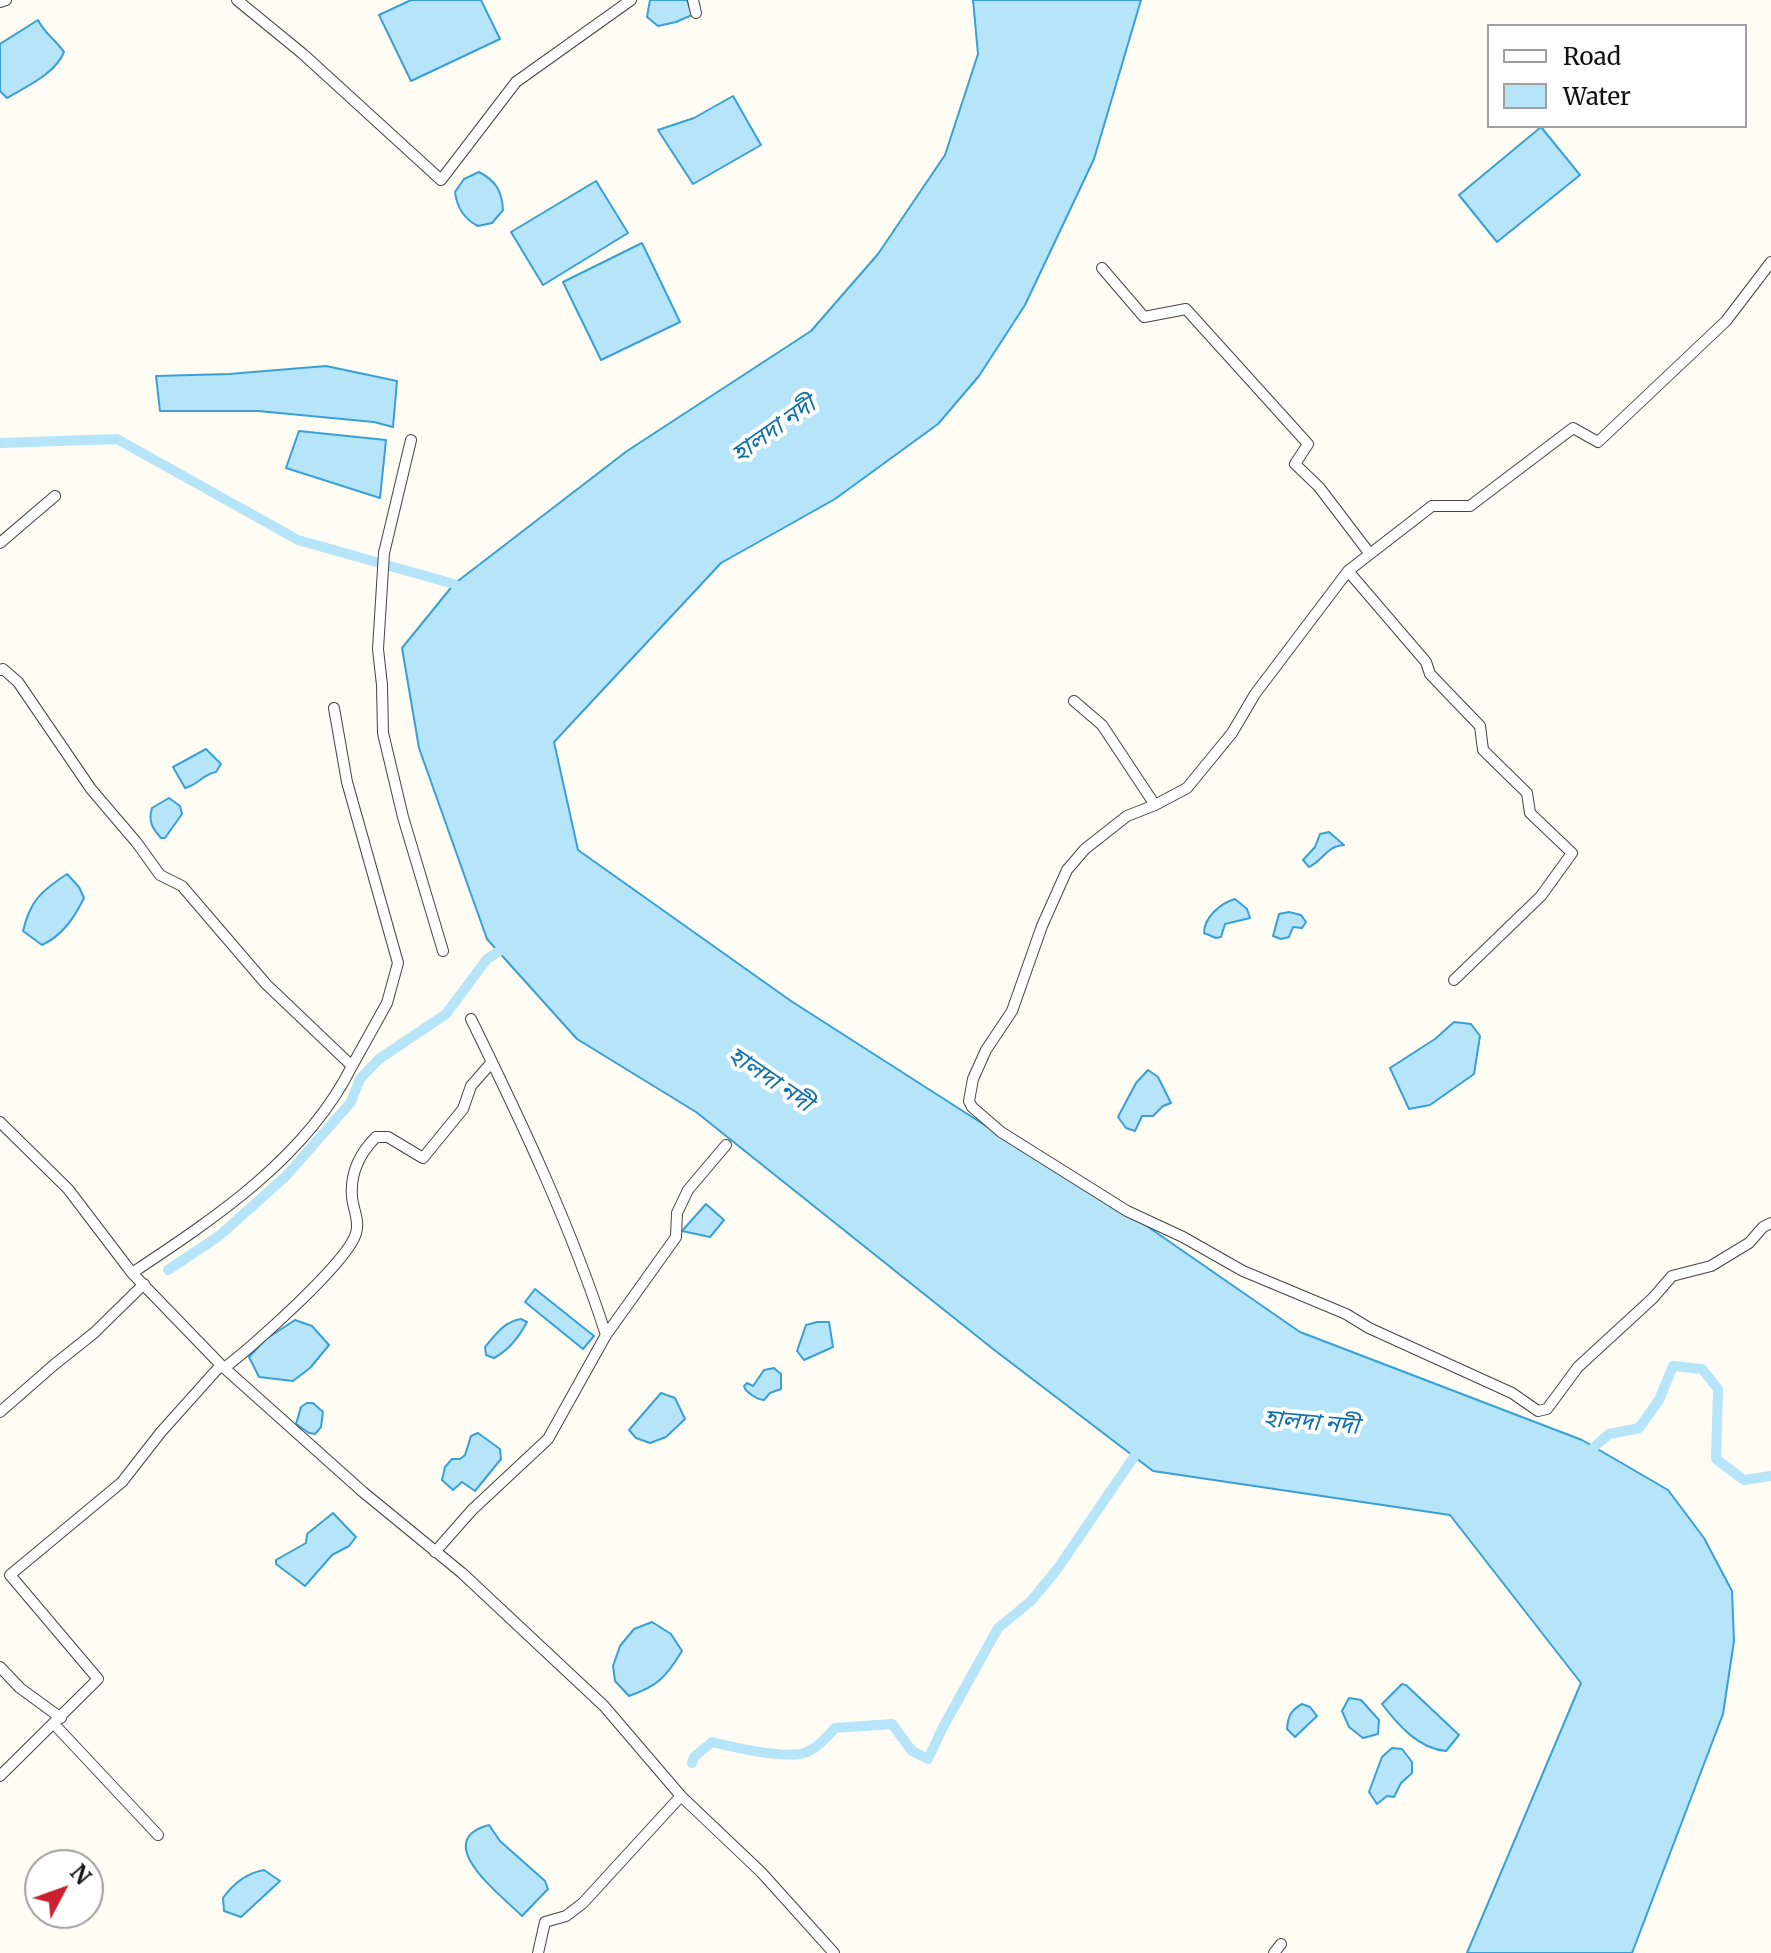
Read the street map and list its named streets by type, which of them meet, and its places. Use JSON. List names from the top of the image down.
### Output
{
  "water": ["হালদা নদী"],
  "legend": ["Road", "Water"],
  "north": "top right"
}
